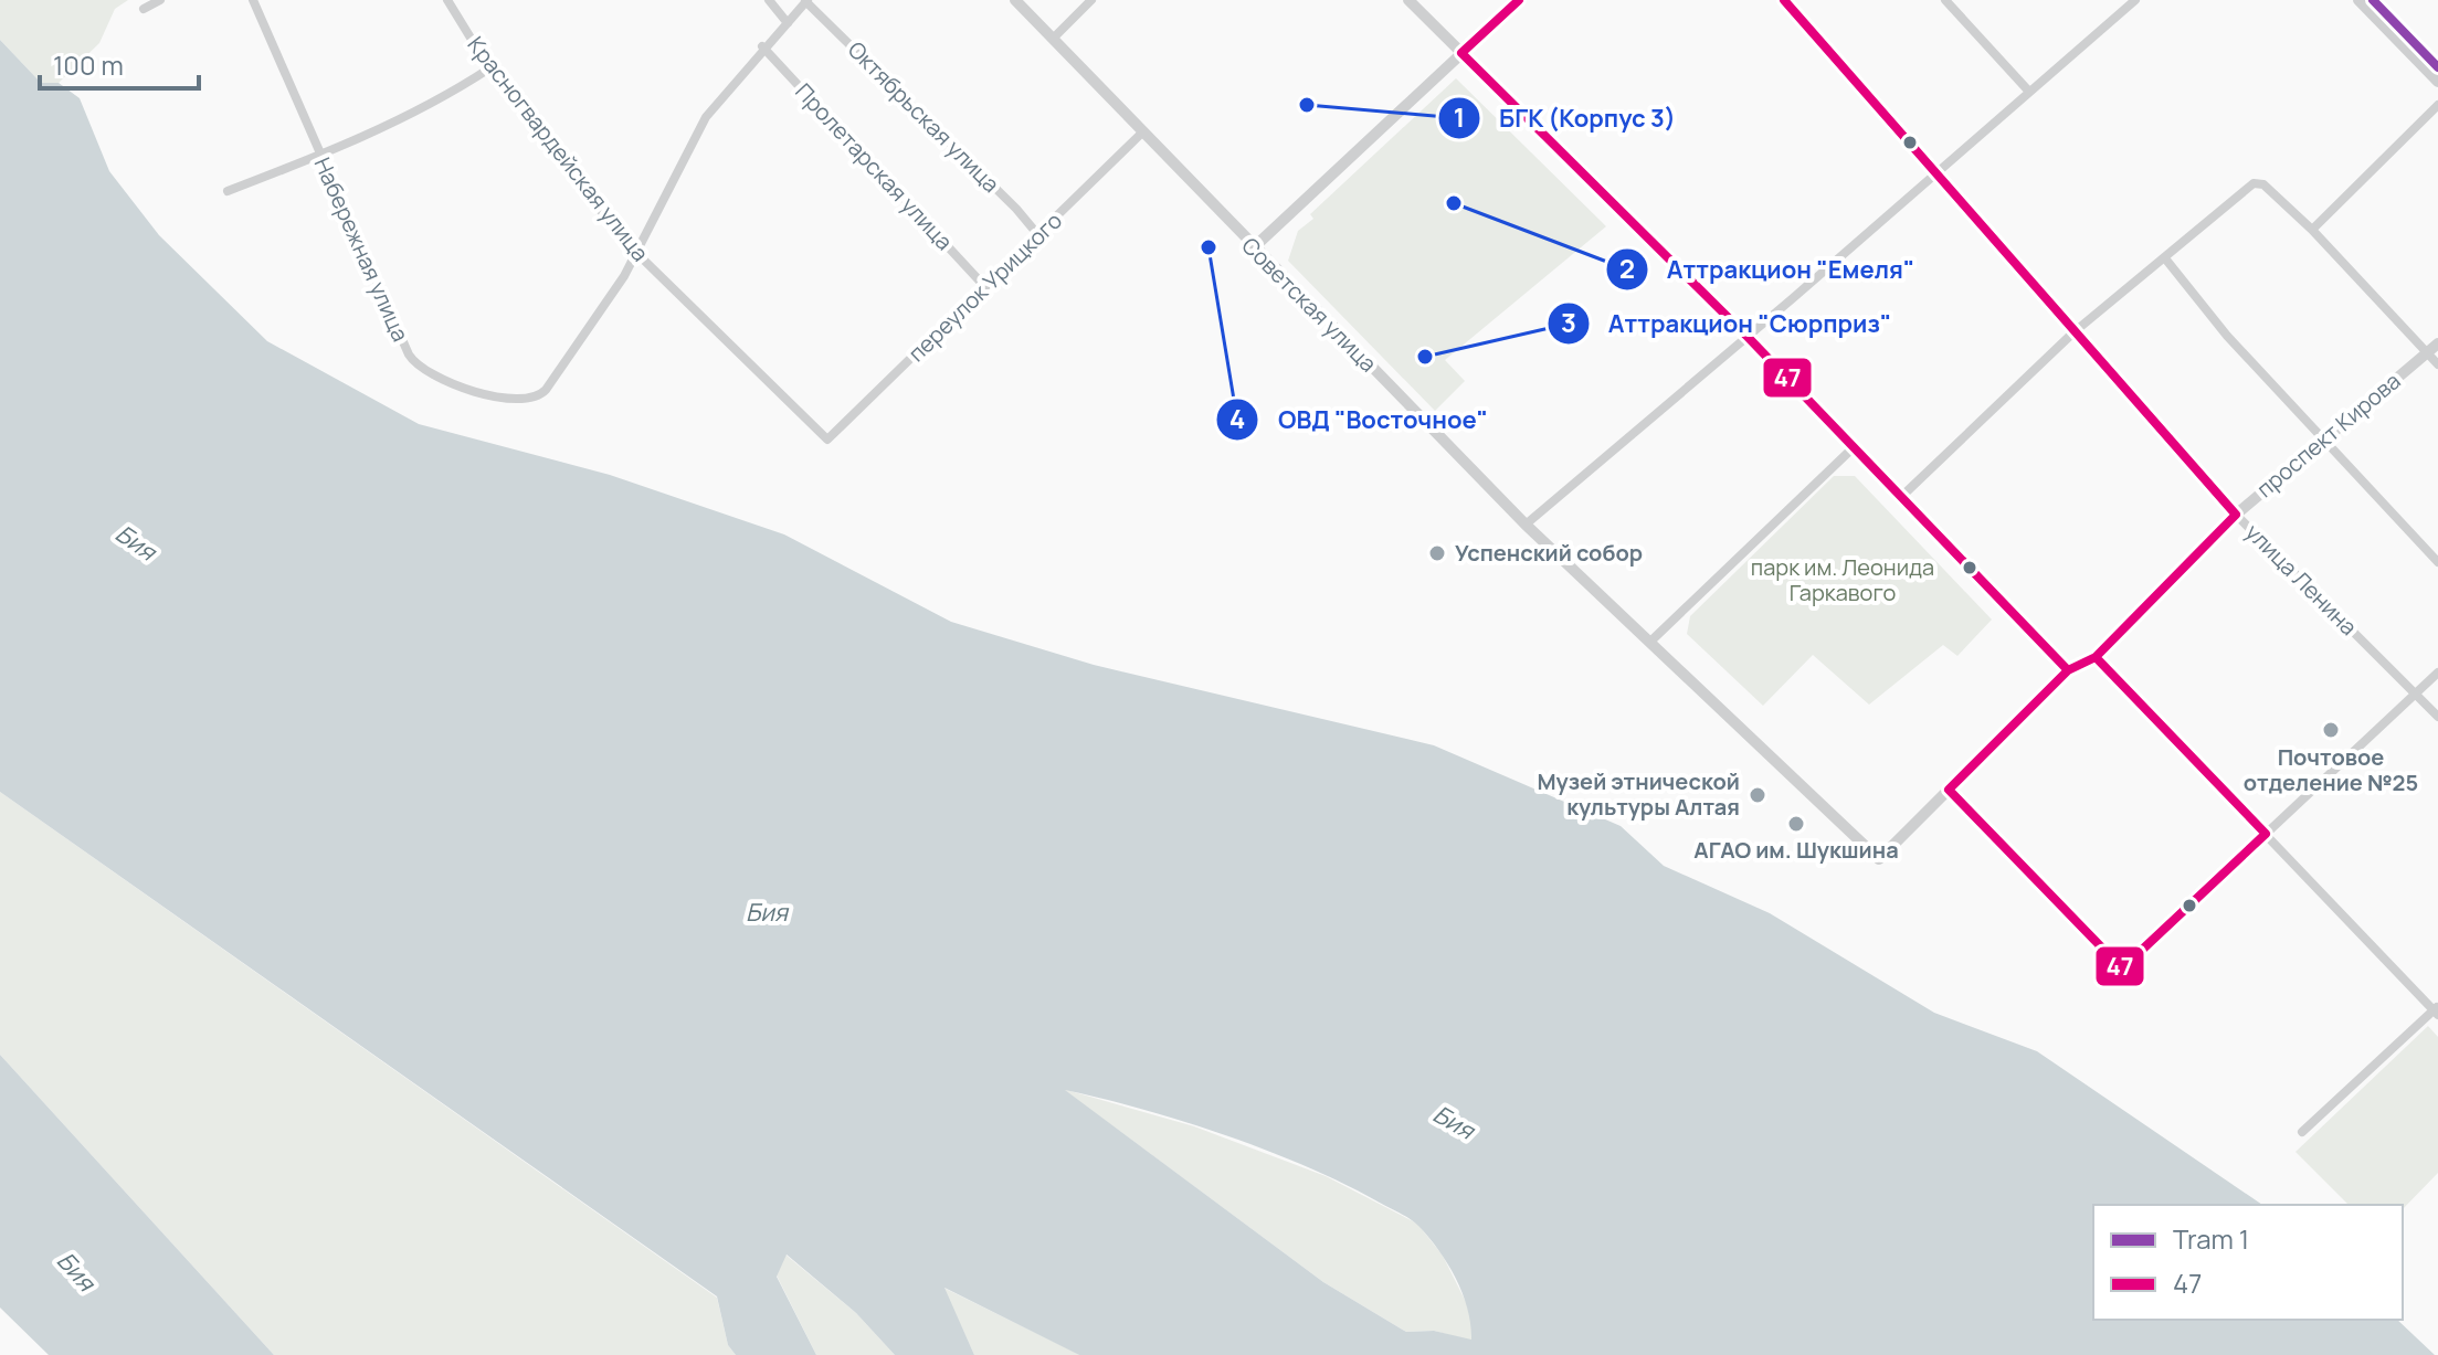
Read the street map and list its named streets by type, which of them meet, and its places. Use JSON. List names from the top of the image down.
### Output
{
  "streets": {
    "street": [
      "Октябрьская улица",
      "Красногвардейская улица",
      "Пролетарская улица",
      "Набережная улица",
      "переулок Урицкого",
      "Советская улица",
      "проспект Кирова",
      "улица Ленина"
    ]
  },
  "crossings": [
    ["Октябрьская улица", "переулок Урицкого"],
    ["Красногвардейская улица", "Набережная улица"],
    ["Красногвардейская улица", "переулок Урицкого"],
    ["Пролетарская улица", "переулок Урицкого"],
    ["переулок Урицкого", "Советская улица"],
    ["Советская улица", "проспект Кирова"],
    ["проспект Кирова", "улица Ленина"]
  ],
  "water": ["Бия"],
  "parks": ["парк им. Леонида Гаркавого"],
  "places": [
    "БГК (Корпус 3)",
    "Аттракцион \"Емеля\"",
    "ОВД \"Восточное\"",
    "Аттракцион \"Сюрприз\"",
    "Успенский собор",
    "Почтовое отделение №25",
    "Музей этнической культуры Алтая",
    "АГАО им. Шукшина"
  ],
  "lines": ["tram line 1", "transit line 47"],
  "legend": ["Tram 1", "47"],
  "scale_bar": "100 m"
}
